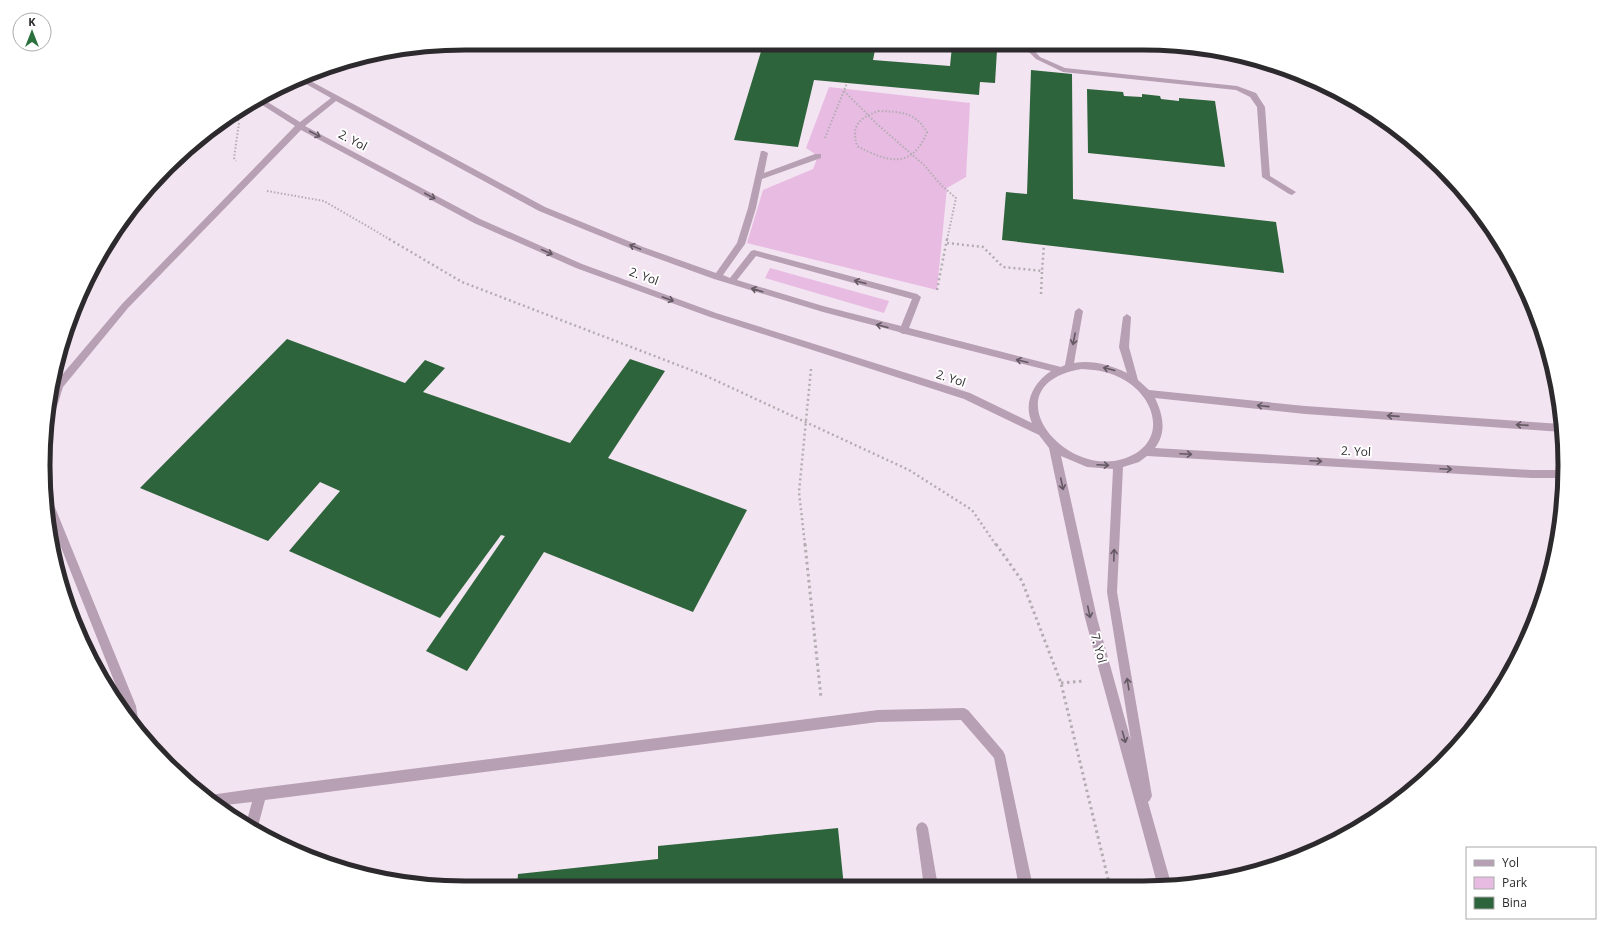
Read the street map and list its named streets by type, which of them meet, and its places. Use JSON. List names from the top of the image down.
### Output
{
  "streets": {
    "street": ["2. Yol", "7. Yol"]
  },
  "crossings": [
    ["2. Yol", "7. Yol"]
  ],
  "legend": ["Yol", "Park", "Bina"],
  "north": "top"
}
